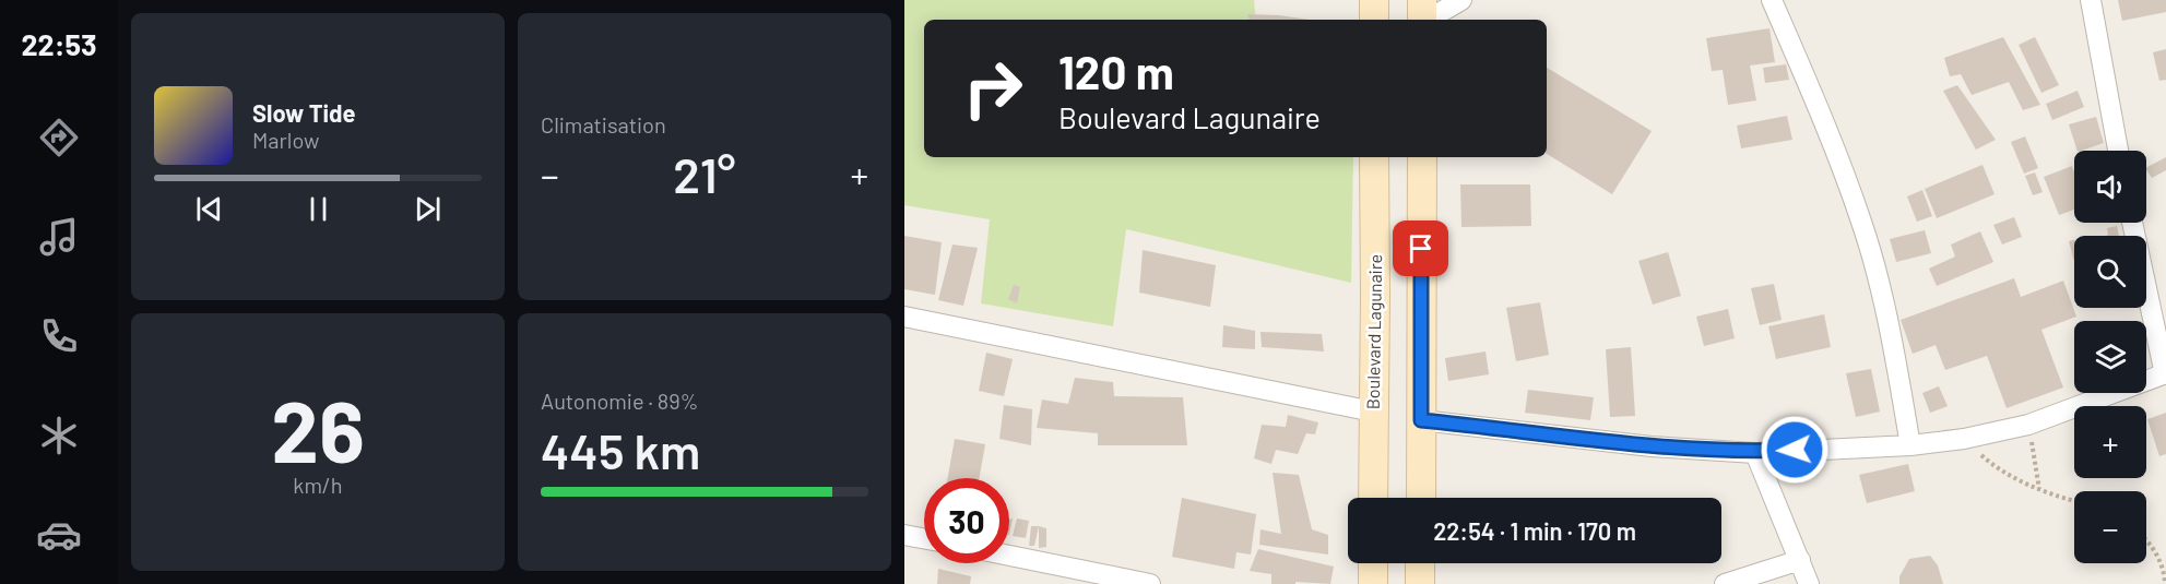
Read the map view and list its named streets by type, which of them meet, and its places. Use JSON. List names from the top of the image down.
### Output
{
  "streets": {
    "main road": ["Boulevard Lagunaire"]
  },
  "page": {
    "tabs": "22:53",
    "tile": [
      "Climatisation",
      ["26", "km/h"],
      ["Autonomie · 89%", "445 km"]
    ],
    "turn": ["120 m", "Boulevard Lagunaire"],
    "song": ["Slow Tide", "Marlow"],
    "heat": ["−", "21°", "+"],
    "map_buttons": ["+", "−"],
    "limit": "30",
    "trip": "22:54 · 1 min · 170 m"
  }
}
